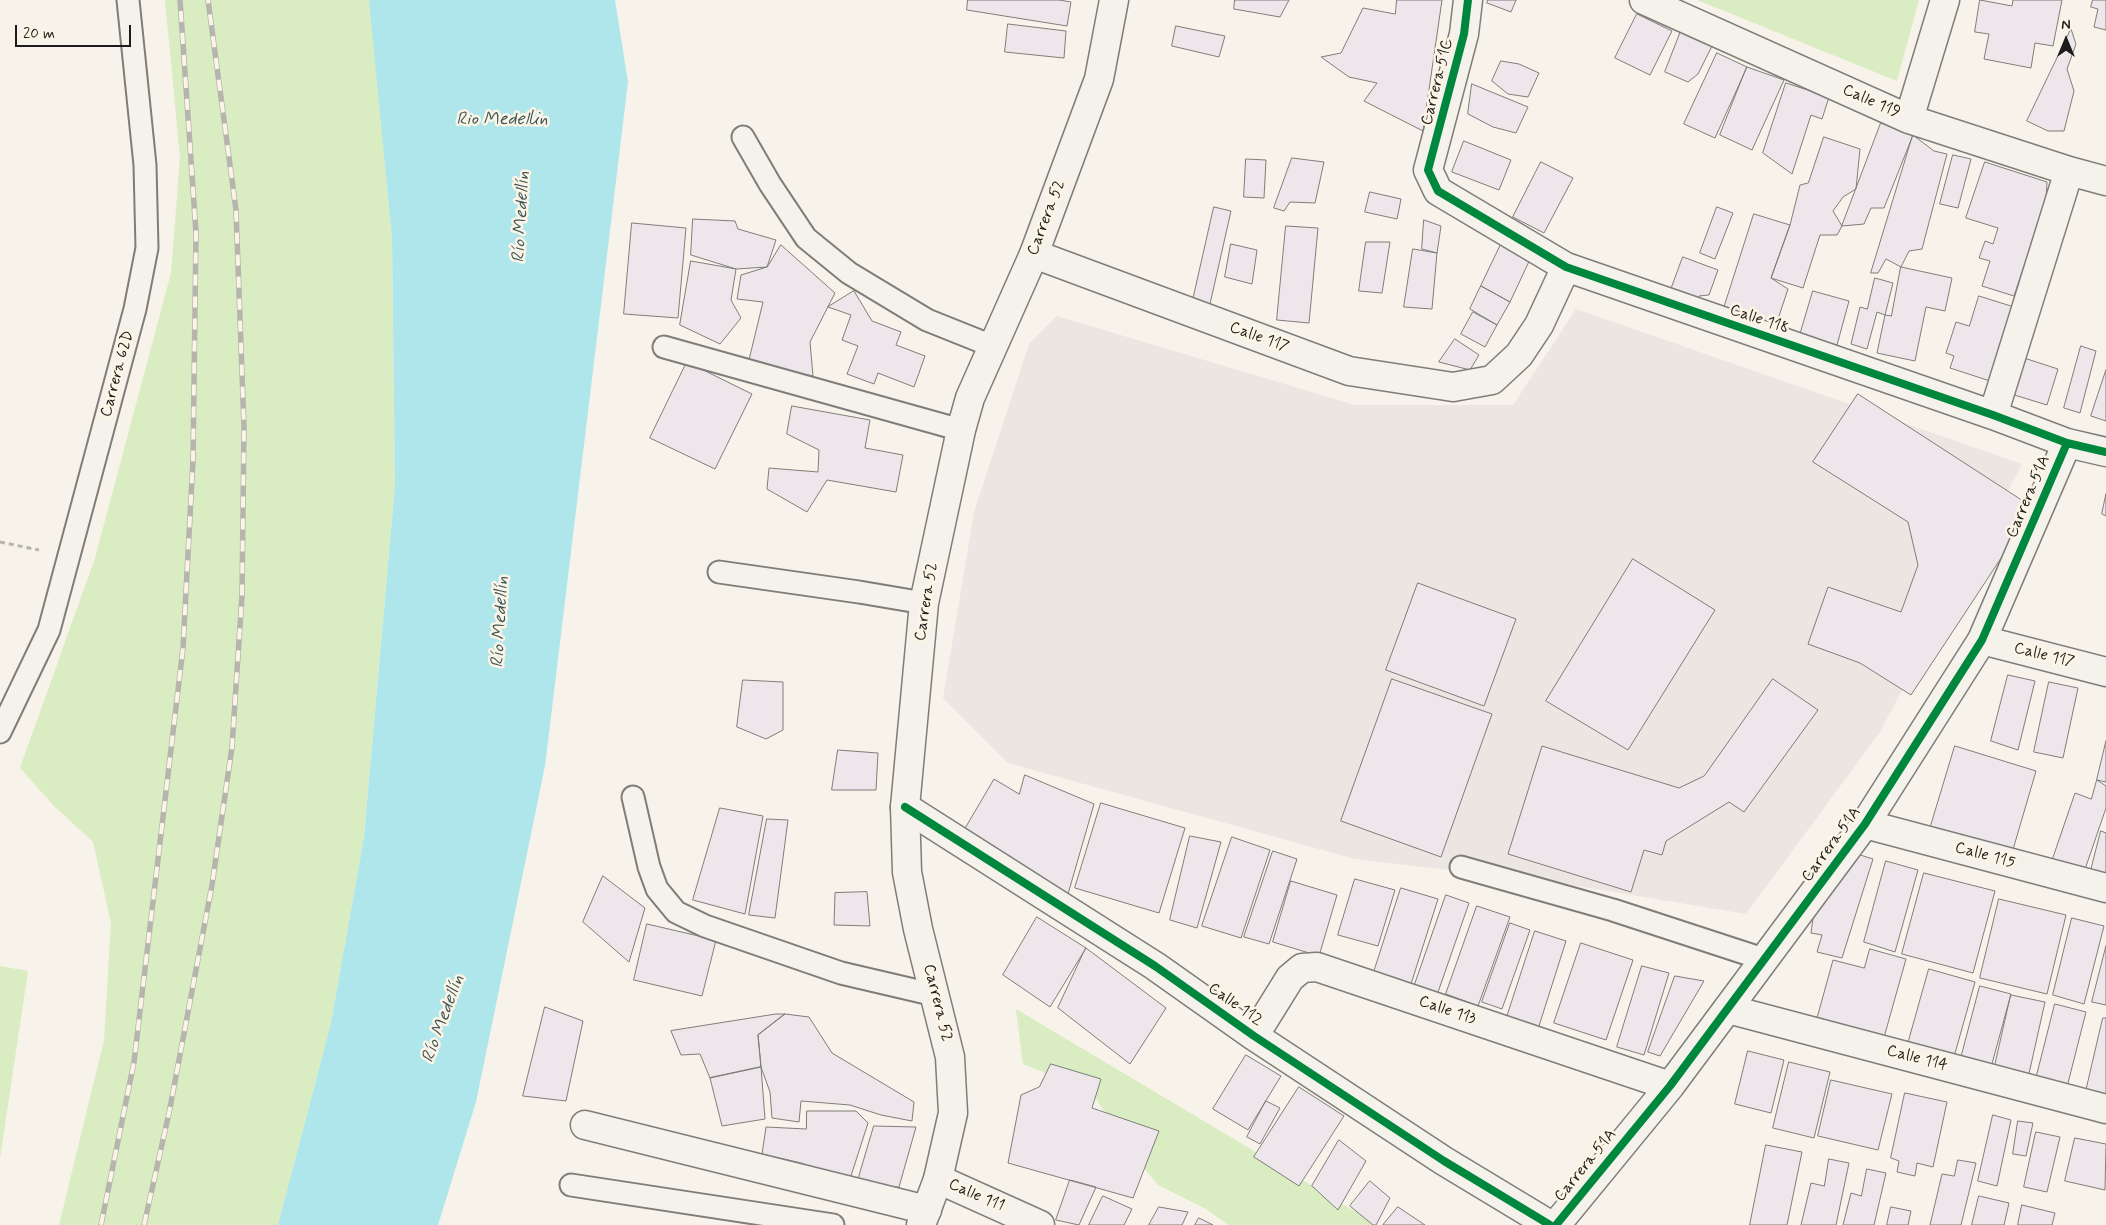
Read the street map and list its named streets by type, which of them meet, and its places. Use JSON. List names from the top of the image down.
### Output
{
  "streets": {
    "street": [
      "Carrera 51C",
      "Calle 119",
      "Carrera 52",
      "Calle 118",
      "Calle 117",
      "Carrera 51A",
      "Calle 115",
      "Calle 112",
      "Calle 113",
      "Calle 114",
      "Calle 111"
    ],
    "lane": ["Carrera 62D"]
  },
  "crossings": [
    ["Carrera 51C", "Calle 118"],
    ["Carrera 52", "Calle 117"],
    ["Carrera 52", "Calle 112"],
    ["Carrera 52", "Calle 111"],
    ["Calle 118", "Calle 117"],
    ["Calle 118", "Carrera 51A"],
    ["Calle 117", "Carrera 51A"],
    ["Carrera 51A", "Calle 115"],
    ["Carrera 51A", "Calle 113"],
    ["Carrera 51A", "Calle 114"],
    ["Calle 112", "Calle 113"]
  ],
  "water": ["Rio Medellin", "Río Medellín"],
  "scale_bar": "20 m",
  "north": "top"
}
